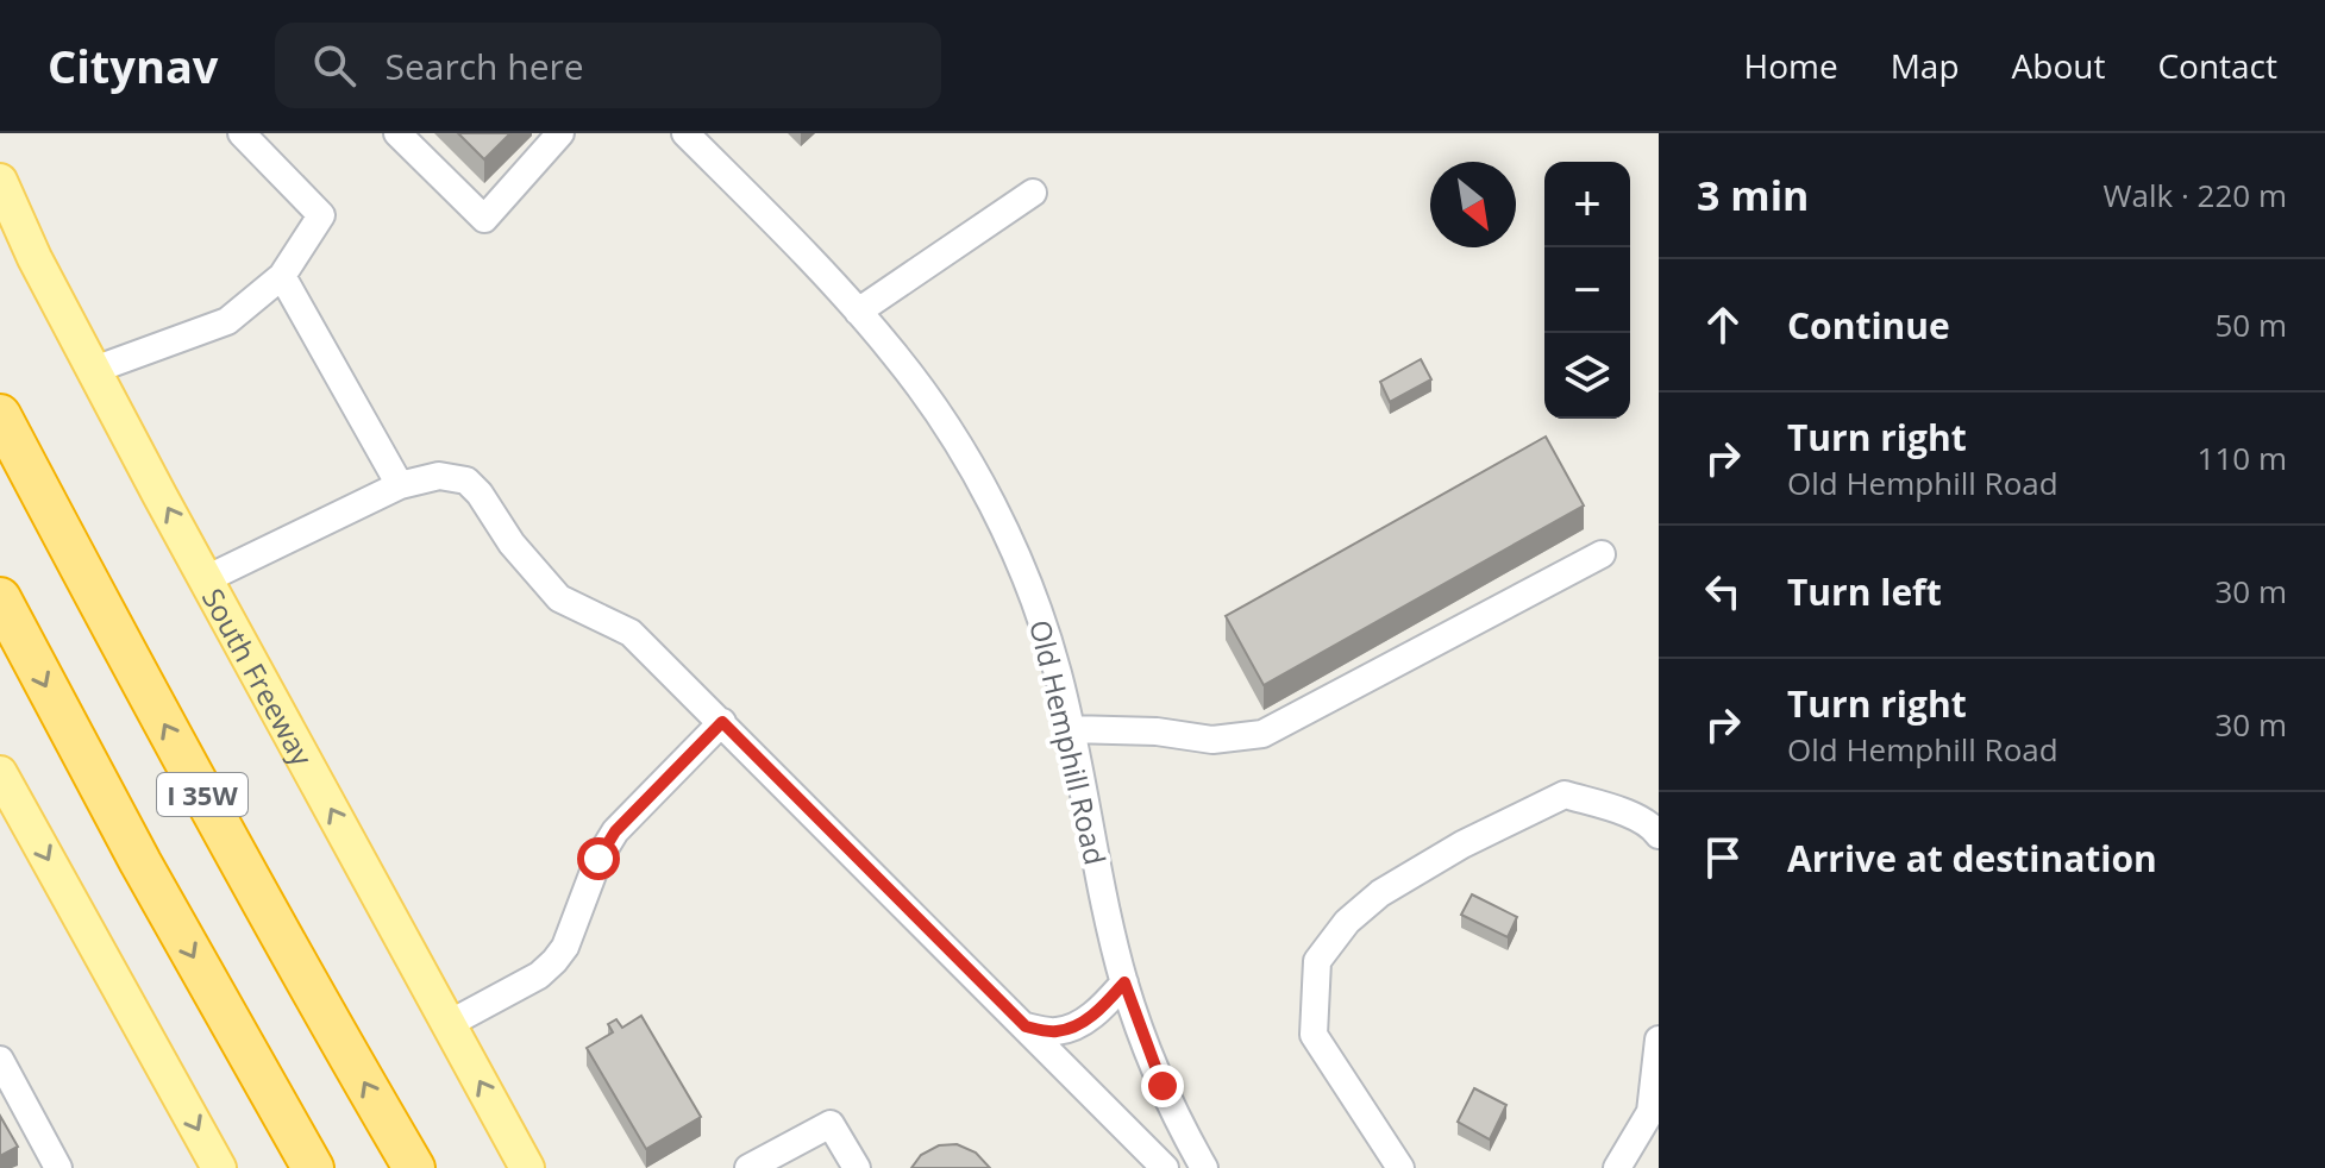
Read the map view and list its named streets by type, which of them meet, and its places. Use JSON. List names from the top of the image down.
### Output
{
  "streets": {
    "highway": ["I 35W"],
    "main road": ["South Freeway"],
    "street": ["Old Hemphill Road"]
  },
  "north": "bottom right",
  "page": {
    "header": "Citynav",
    "search": "Search here",
    "nav": [
      "Home",
      "Map",
      "About",
      "Contact"
    ],
    "heading": ["3 min", "Walk · 220 m"],
    "map_buttons": ["+", "−"],
    "list": [
      ["Continue", "50 m"],
      ["Turn right", "Old Hemphill Road", "110 m"],
      ["Turn left", "30 m"],
      ["Turn right", "Old Hemphill Road", "30 m"],
      "Arrive at destination"
    ]
  }
}
